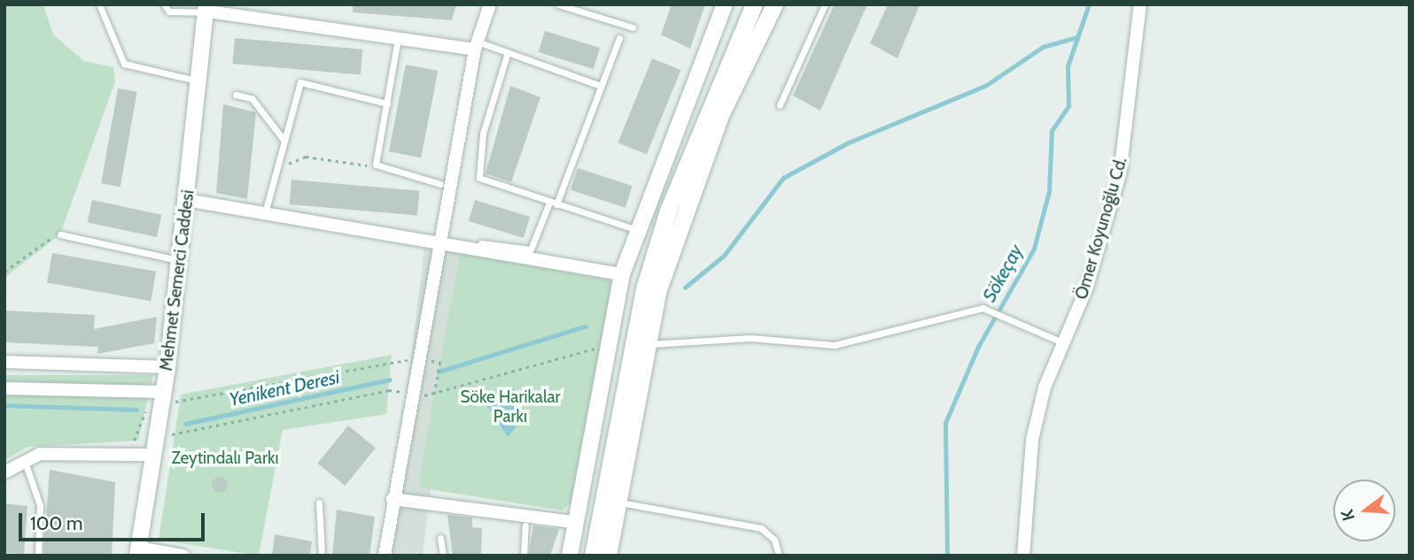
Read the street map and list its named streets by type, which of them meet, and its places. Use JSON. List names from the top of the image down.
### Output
{
  "streets": {
    "street": ["Ömer Koyunoğlu Cd.", "Mehmet Semerci Caddesi"]
  },
  "water": ["Sökeçay", "Yenikent Deresi"],
  "parks": ["Söke Harikalar Parkı", "Zeytindalı Parkı"],
  "scale_bar": "100 m",
  "north": "left"
}
